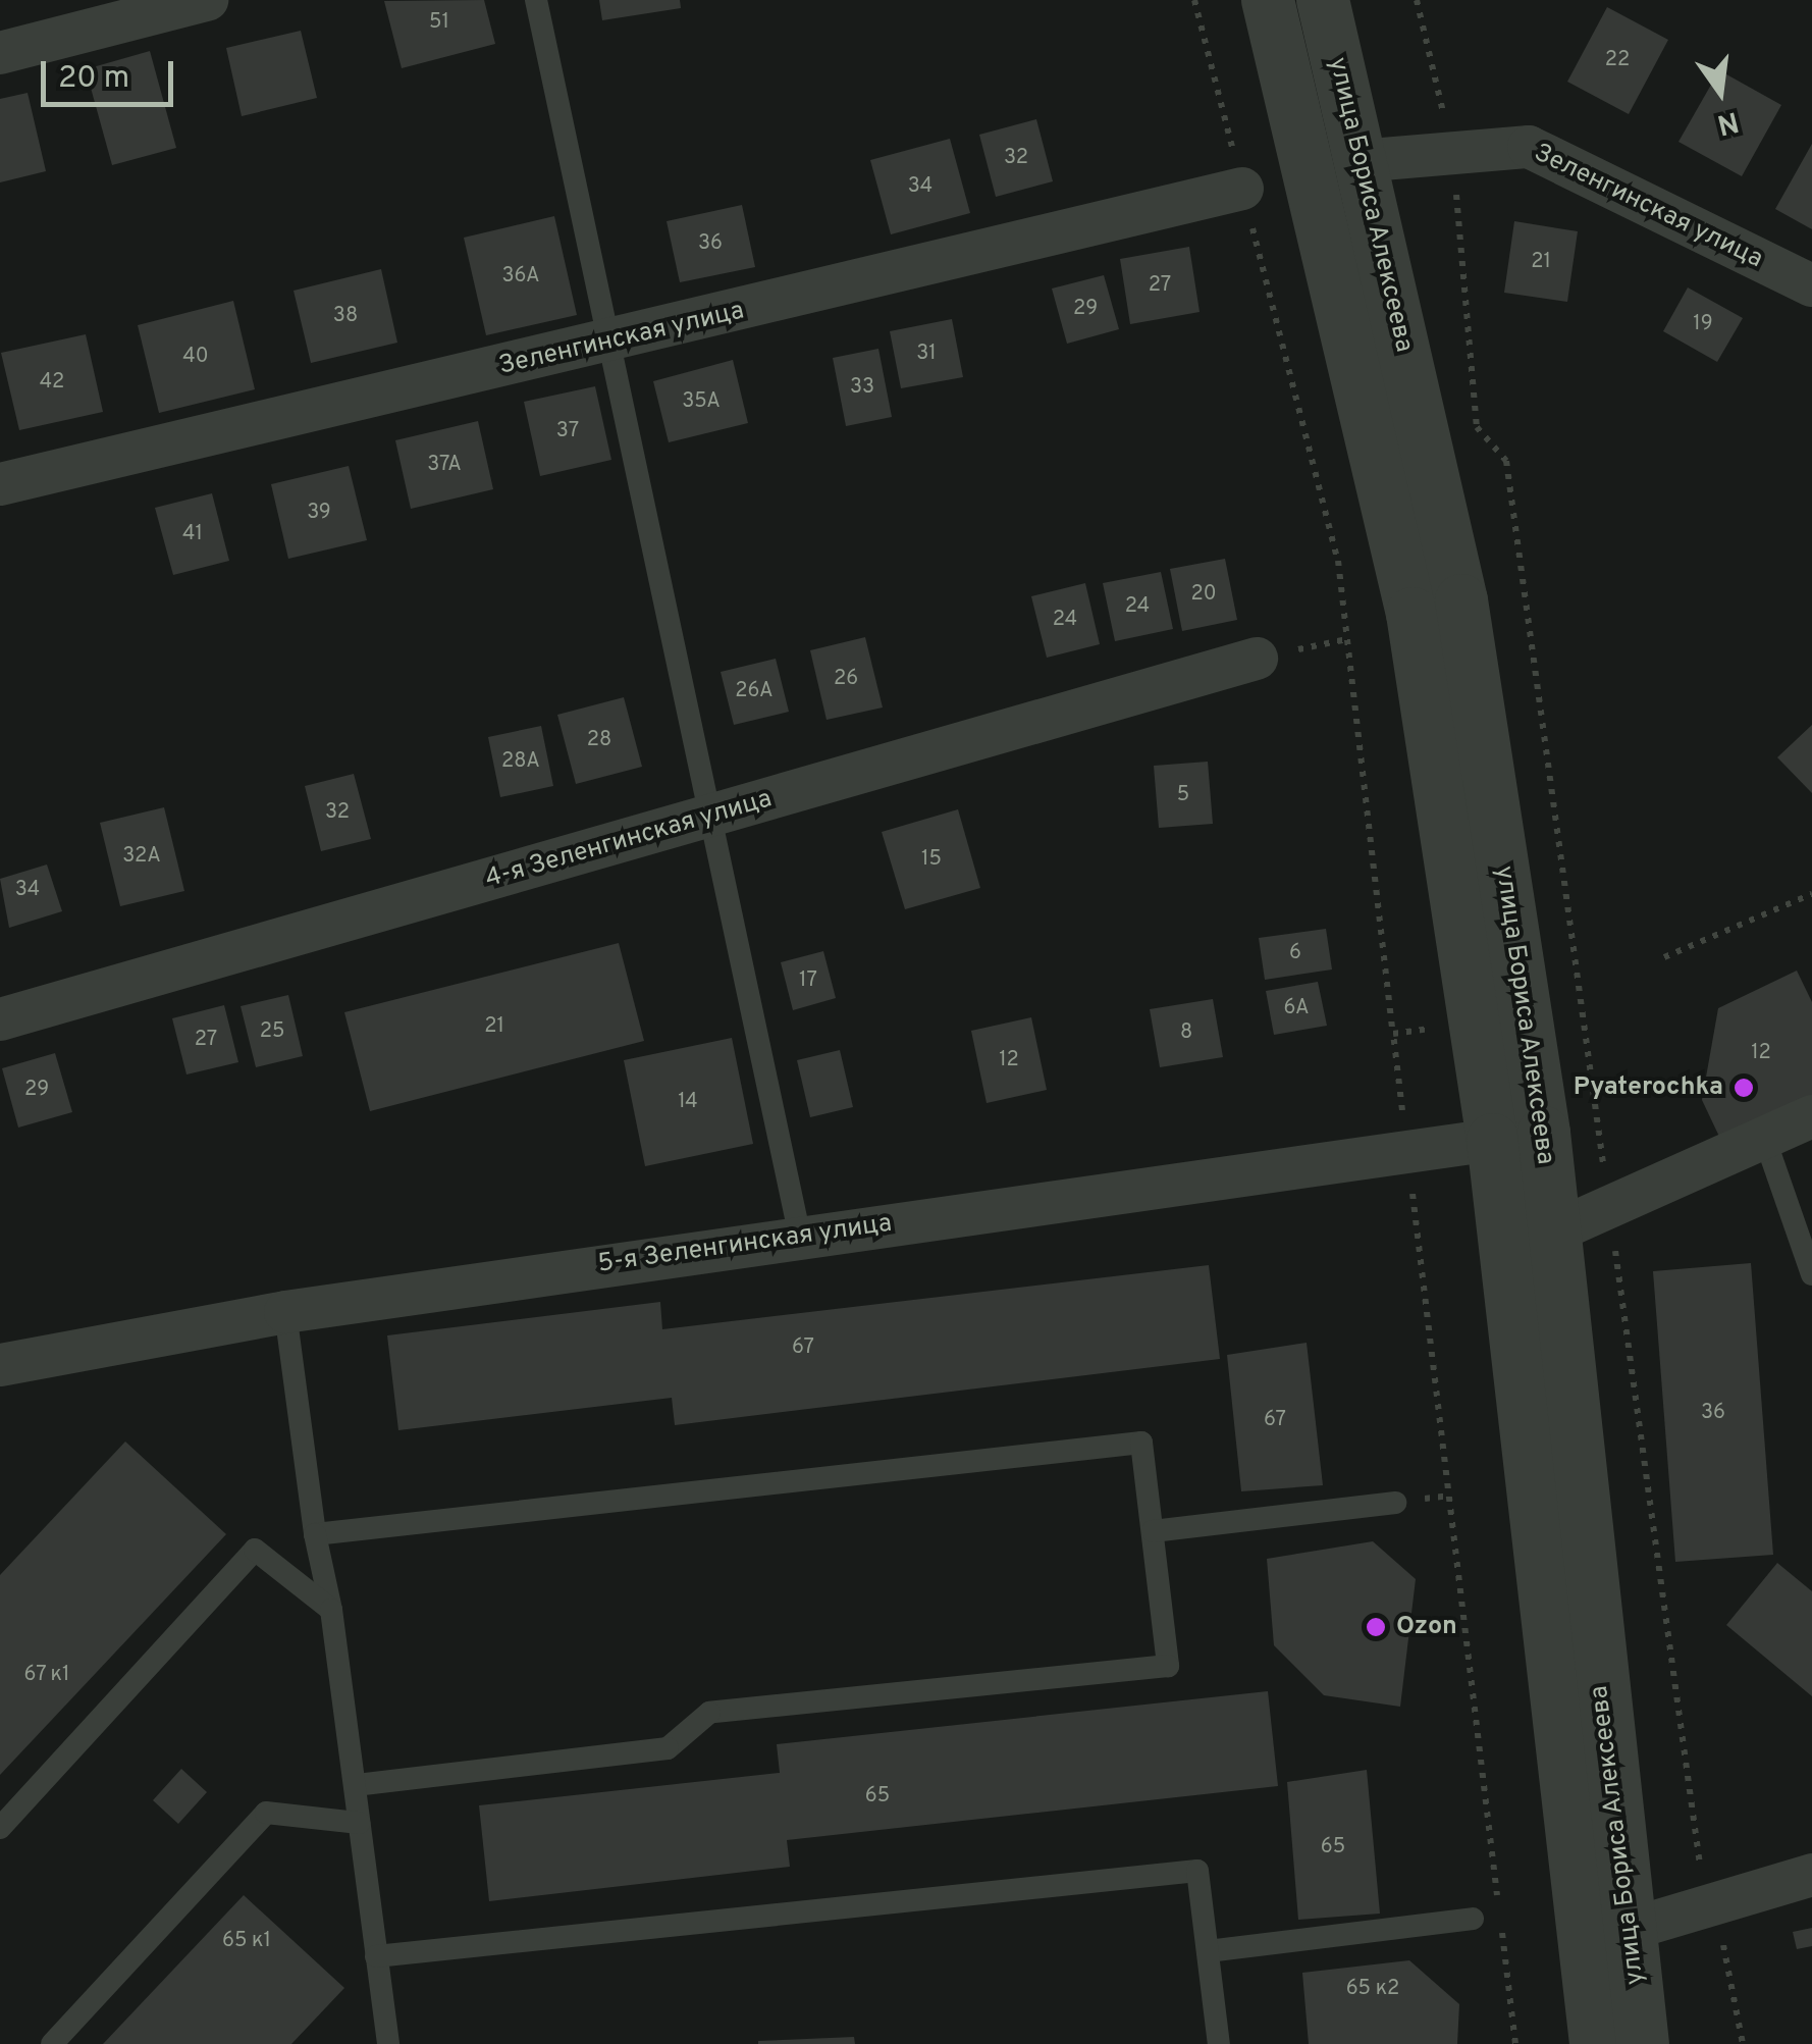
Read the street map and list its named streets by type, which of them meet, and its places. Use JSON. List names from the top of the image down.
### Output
{
  "streets": {
    "street": [
      "улица Бориса Алексеева",
      "Зеленгинская улица",
      "4-я Зеленгинская улица",
      "5-я Зеленгинская улица"
    ]
  },
  "crossings": [
    ["улица Бориса Алексеева", "Зеленгинская улица"]
  ],
  "places": ["Pyaterochka", "Ozon"],
  "house_numbers": [
    "51",
    "22",
    "32",
    "34",
    "36",
    "21",
    "36А",
    "27",
    "29",
    "38",
    "19",
    "31",
    "40",
    "42",
    "33",
    "35А",
    "37",
    "37А",
    "39",
    "41",
    "20",
    "24",
    "24",
    "26",
    "26А",
    "28",
    "28А",
    "5",
    "32",
    "32А",
    "15",
    "34",
    "6",
    "17",
    "6А",
    "21",
    "25",
    "8",
    "27",
    "12",
    "12",
    "29",
    "14",
    "67",
    "36",
    "67",
    "67 к1",
    "65",
    "65",
    "65 к1",
    "65 к2"
  ],
  "scale_bar": "20 m",
  "north": "bottom"
}
